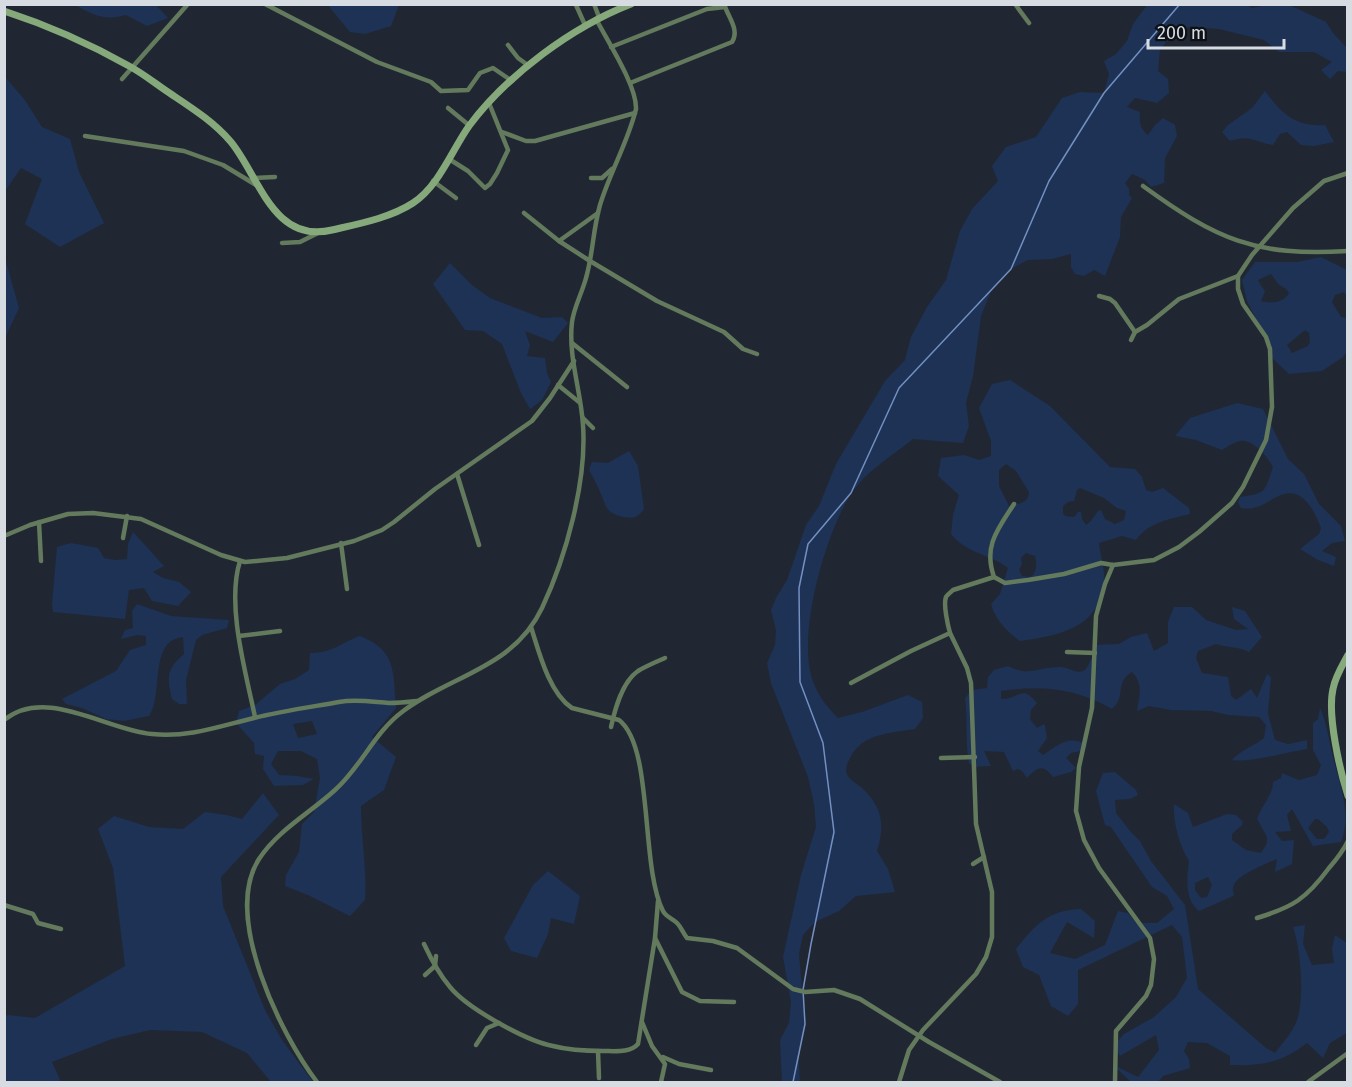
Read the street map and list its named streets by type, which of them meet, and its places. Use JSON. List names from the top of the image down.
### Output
{
  "scale_bar": "200 m"
}
